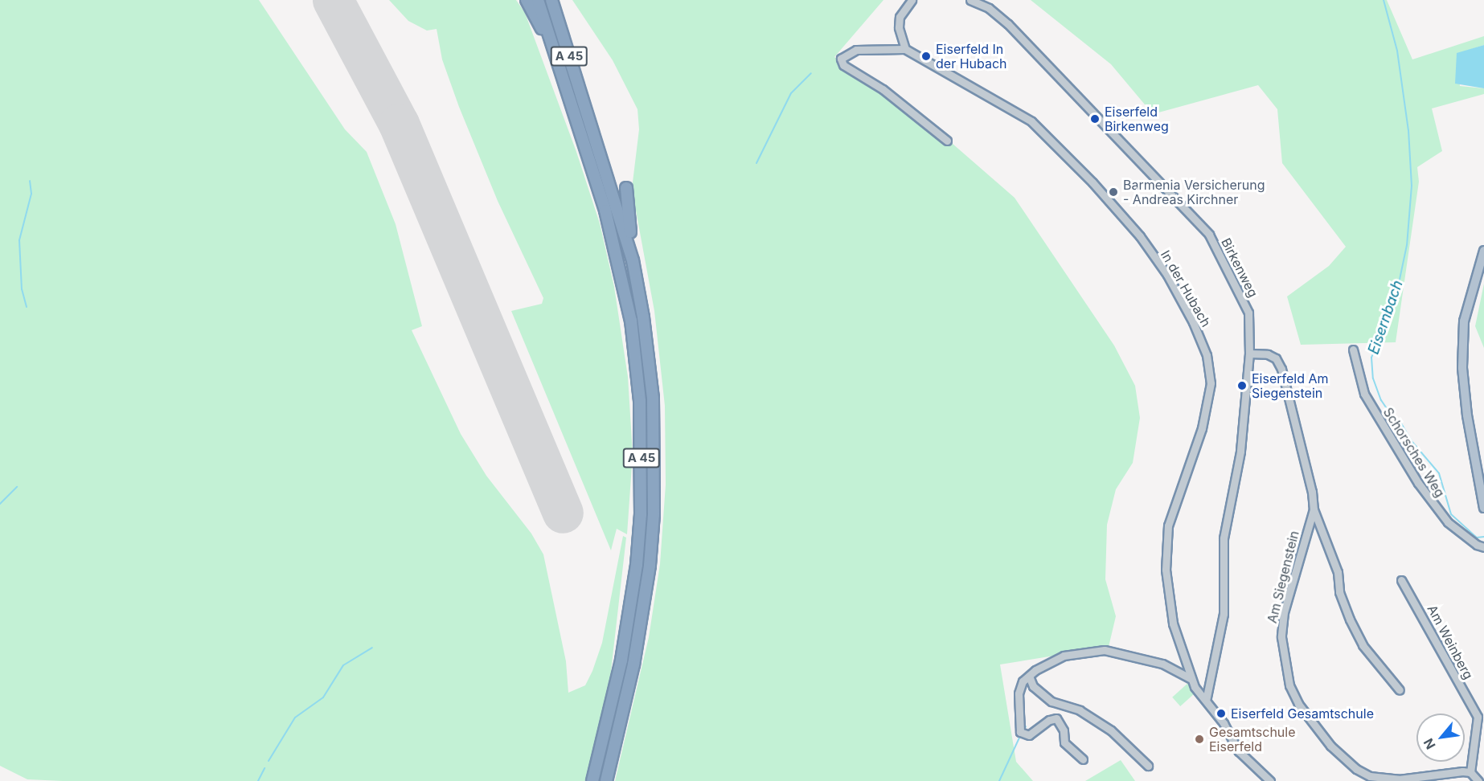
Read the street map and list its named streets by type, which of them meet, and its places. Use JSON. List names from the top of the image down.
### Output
{
  "streets": {
    "highway": ["A 45"],
    "street": [
      "Birkenweg",
      "In der Hubach",
      "Schorsches Weg",
      "Am Siegenstein",
      "Am Weinberg"
    ]
  },
  "crossings": [
    ["Birkenweg", "Am Siegenstein"],
    ["Am Siegenstein", "Am Weinberg"]
  ],
  "water": ["Eisernbach"],
  "places": [
    "Eiserfeld In der Hubach",
    "Eiserfeld Birkenweg",
    "Barmenia Versicherung - Andreas Kirchner",
    "Eiserfeld Am Siegenstein",
    "Eiserfeld Gesamtschule",
    "Gesamtschule Eiserfeld"
  ],
  "north": "bottom left"
}
